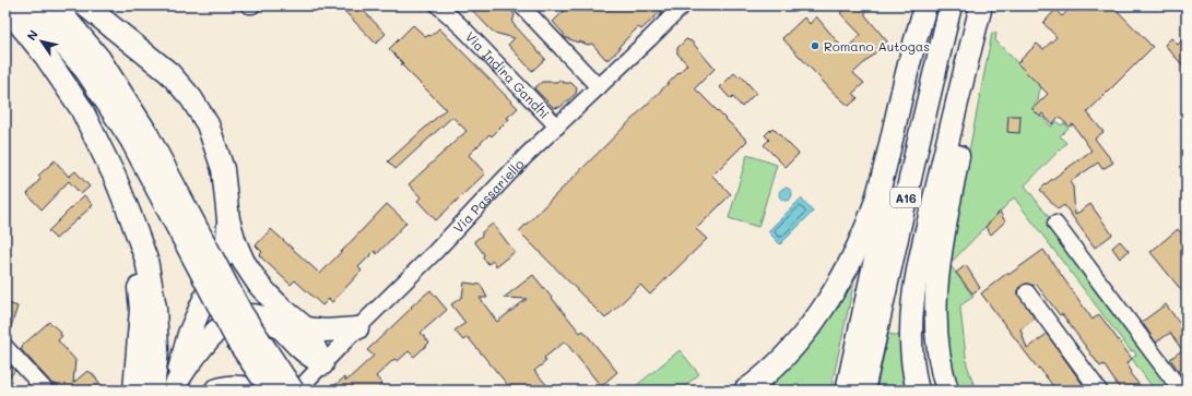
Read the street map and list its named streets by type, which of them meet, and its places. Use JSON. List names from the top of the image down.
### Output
{
  "streets": {
    "highway": ["A16"],
    "street": ["Via Indira Gandhi", "Via Passariello"]
  },
  "crossings": [
    ["Via Indira Gandhi", "Via Passariello"]
  ],
  "places": ["Romano Autogas"],
  "north": "top left"
}
